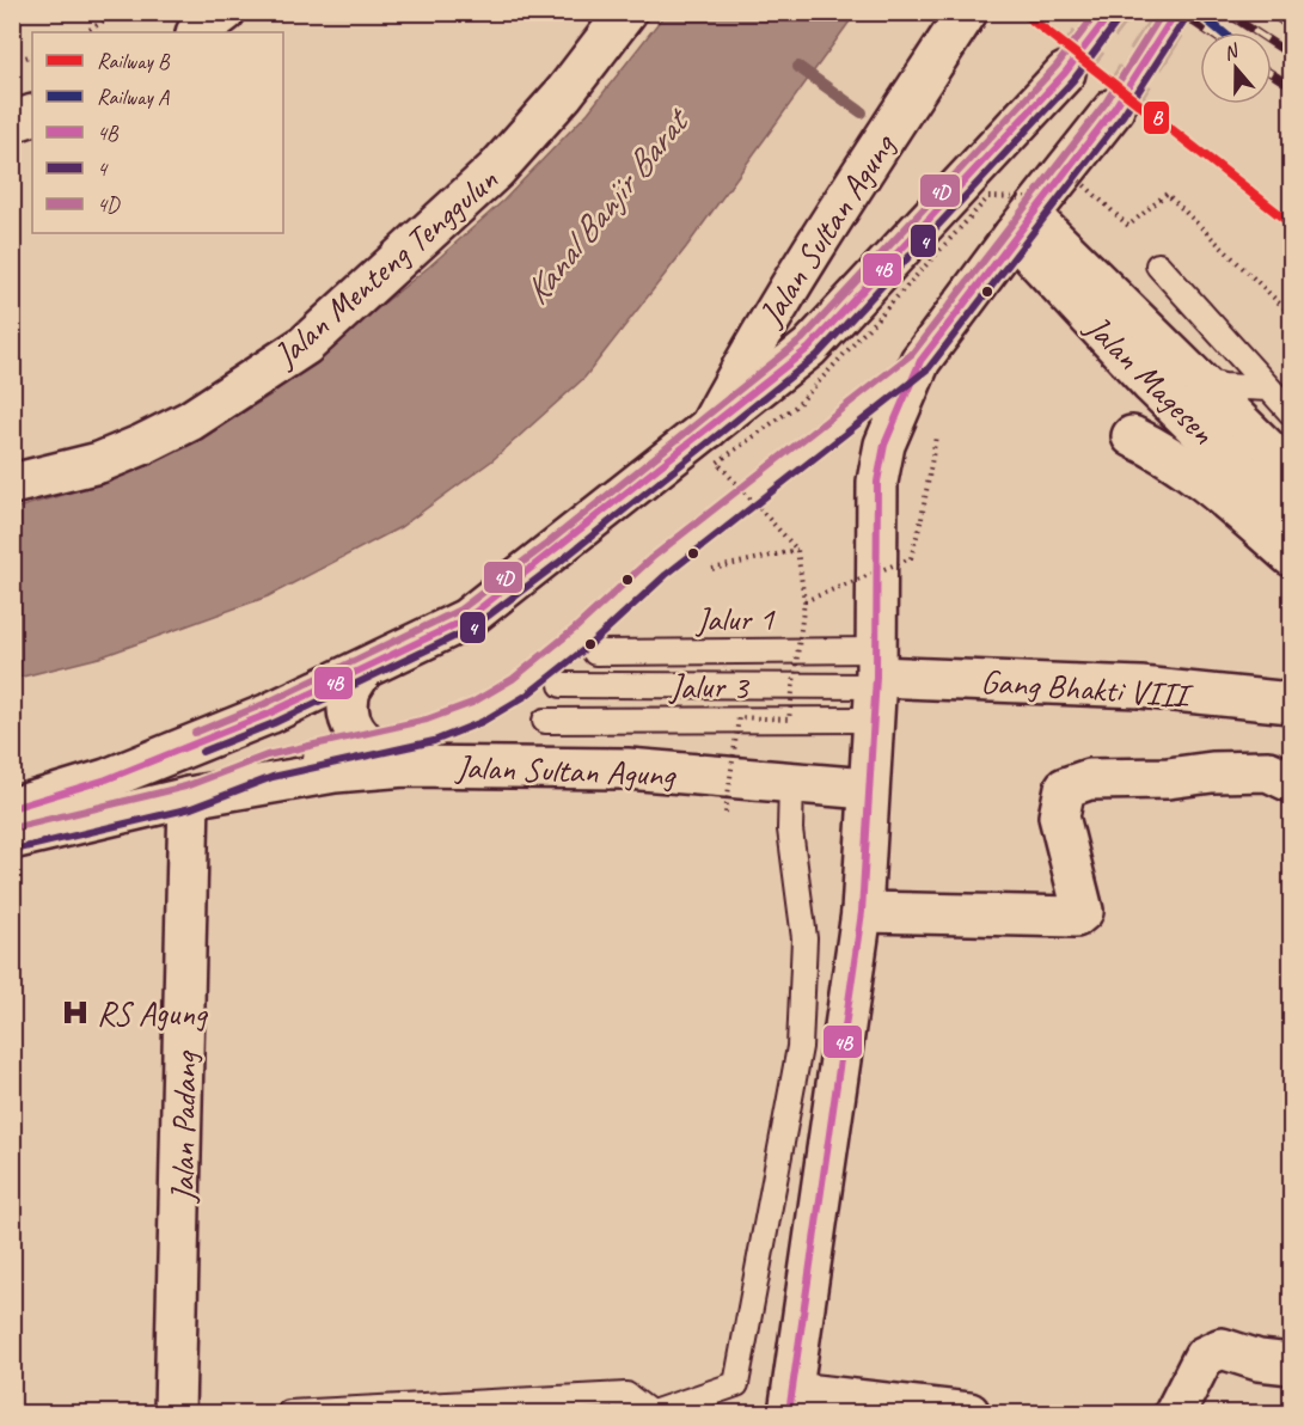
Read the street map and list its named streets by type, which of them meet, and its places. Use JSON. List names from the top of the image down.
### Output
{
  "streets": {
    "main road": [
      "Jalan Sultan Agung",
      "Jalan Menteng Tenggulun",
      "Jalan Magesen",
      "Gang Bhakti VIII",
      "Jalan Padang"
    ],
    "lane": ["Jalur 1", "Jalur 3"]
  },
  "crossings": [
    ["Jalan Sultan Agung", "Jalan Padang"],
    ["Jalur 1", "Jalur 3"],
    ["Jalur 1", "Gang Bhakti VIII"],
    ["Jalur 3", "Gang Bhakti VIII"]
  ],
  "water": ["Kanal Banjir Barat"],
  "places": {
    "hospital": ["RS Agung"]
  },
  "lines": [
    "rail line B",
    "rail line A",
    "transit line 4B",
    "transit line 4D",
    "transit line 4"
  ],
  "legend": [
    "Railway B",
    "Railway A",
    "4B",
    "4",
    "4D"
  ],
  "north": "top"
}
